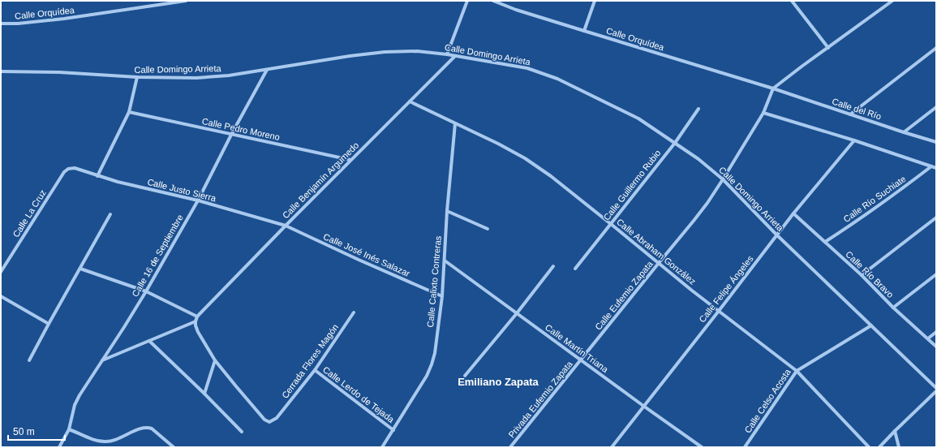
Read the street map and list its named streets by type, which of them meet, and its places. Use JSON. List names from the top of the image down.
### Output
{
  "streets": {
    "street": [
      "Calle Orquídea",
      "Calle Domingo Arrieta",
      "Calle del Río",
      "Calle Pedro Moreno",
      "Calle Benjamín Argumedo",
      "Calle Guillermo Rubio",
      "Calle Justo Sierra",
      "Calle Río Suchiate",
      "Calle La Cruz",
      "Calle Abraham González",
      "Calle José Inés Salazar",
      "Calle 16 de Septiembre",
      "Calle Río Bravo",
      "Calle Calixto Contreras",
      "Calle Felipe Ángeles",
      "Calle Eufemio Zapata",
      "Calle Martín Triana",
      "Cerrada Flores Magón",
      "Calle Lerdo de Tejada",
      "Privada Eufemio Zapata",
      "Calle Celso Acosta"
    ]
  },
  "crossings": [
    ["Calle Orquídea", "Calle del Río"],
    ["Calle Orquídea", "Calle Eufemio Zapata"],
    ["Calle Domingo Arrieta", "Calle Benjamín Argumedo"],
    ["Calle Domingo Arrieta", "Calle Guillermo Rubio"],
    ["Calle Domingo Arrieta", "Calle 16 de Septiembre"],
    ["Calle Domingo Arrieta", "Calle Felipe Ángeles"],
    ["Calle Domingo Arrieta", "Calle Eufemio Zapata"],
    ["Calle Domingo Arrieta", "Calle Celso Acosta"],
    ["Calle del Río", "Calle Eufemio Zapata"],
    ["Calle Pedro Moreno", "Calle Benjamín Argumedo"],
    ["Calle Pedro Moreno", "Calle 16 de Septiembre"],
    ["Calle Benjamín Argumedo", "Calle Justo Sierra"],
    ["Calle Benjamín Argumedo", "Calle Abraham González"],
    ["Calle Benjamín Argumedo", "Calle José Inés Salazar"],
    ["Calle Guillermo Rubio", "Calle Abraham González"],
    ["Calle Justo Sierra", "Calle La Cruz"],
    ["Calle Justo Sierra", "Calle José Inés Salazar"],
    ["Calle Justo Sierra", "Calle 16 de Septiembre"],
    ["Calle Río Suchiate", "Calle Río Bravo"],
    ["Calle Abraham González", "Calle Calixto Contreras"],
    ["Calle Abraham González", "Calle Felipe Ángeles"],
    ["Calle Abraham González", "Calle Eufemio Zapata"],
    ["Calle Abraham González", "Calle Celso Acosta"],
    ["Calle José Inés Salazar", "Calle Calixto Contreras"],
    ["Calle Río Bravo", "Calle Felipe Ángeles"],
    ["Calle Calixto Contreras", "Calle Martín Triana"],
    ["Calle Calixto Contreras", "Calle Lerdo de Tejada"],
    ["Calle Felipe Ángeles", "Calle Martín Triana"],
    ["Calle Eufemio Zapata", "Calle Martín Triana"],
    ["Calle Eufemio Zapata", "Privada Eufemio Zapata"],
    ["Calle Martín Triana", "Privada Eufemio Zapata"],
    ["Cerrada Flores Magón", "Calle Lerdo de Tejada"]
  ],
  "districts": ["Emiliano Zapata"],
  "scale_bar": "50 m"
}
